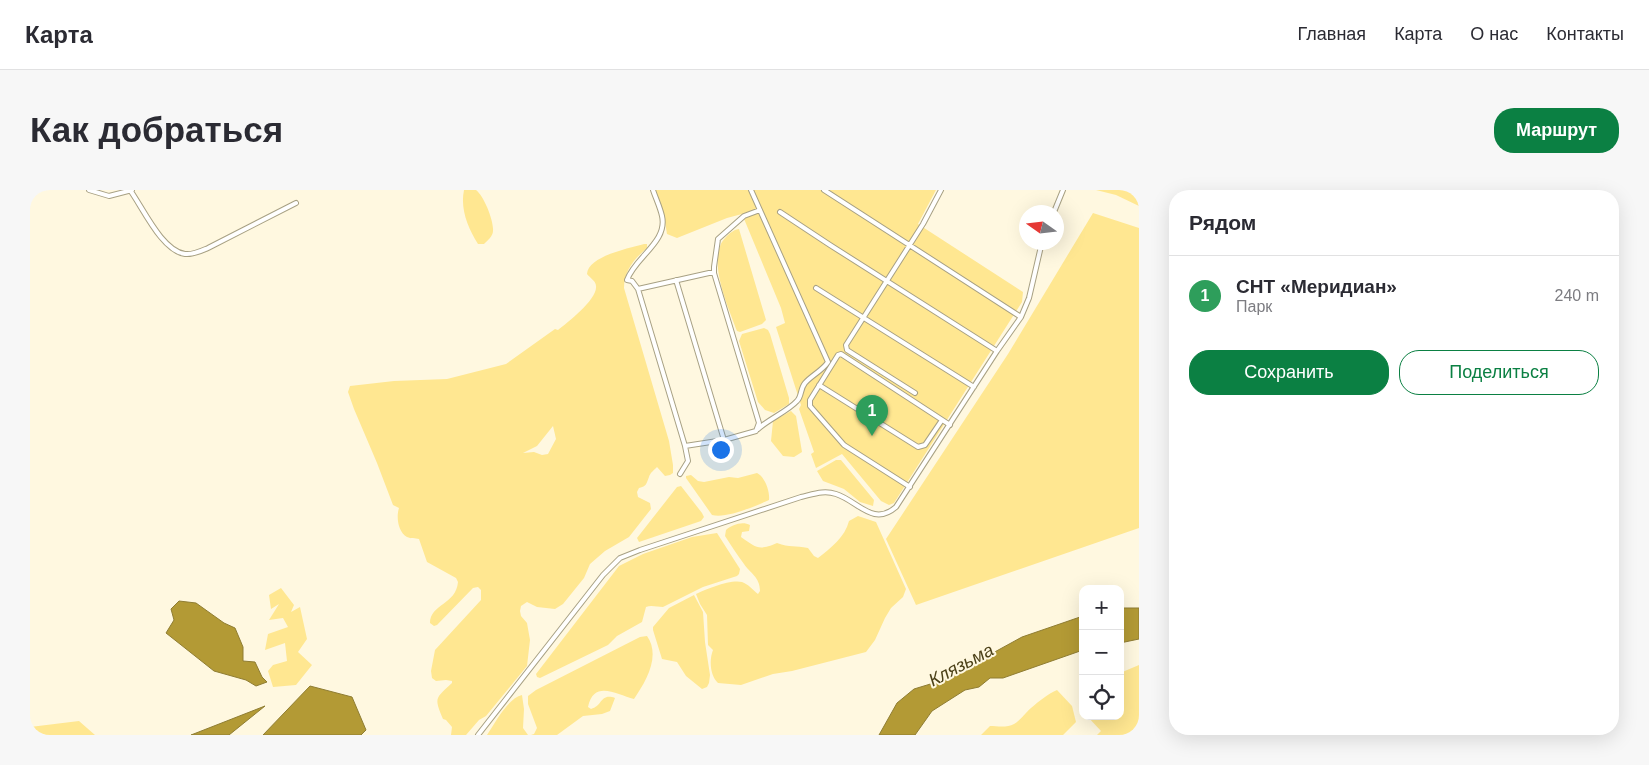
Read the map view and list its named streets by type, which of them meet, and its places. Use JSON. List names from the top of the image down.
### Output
{
  "water": ["Клязьма"],
  "north": "left",
  "page": {
    "header": "Карта",
    "nav": [
      "Главная",
      "Карта",
      "О нас",
      "Контакты"
    ],
    "buttons": [
      "Маршрут",
      ["Сохранить", "Поделиться"]
    ],
    "title": "Как добраться",
    "heading": "Рядом",
    "list": [
      {
        "mark": "1",
        "name": "СНТ «Меридиан»",
        "note": "Парк",
        "value": "240 m"
      }
    ],
    "pins": "1",
    "map_buttons": ["+", "−"]
  }
}
